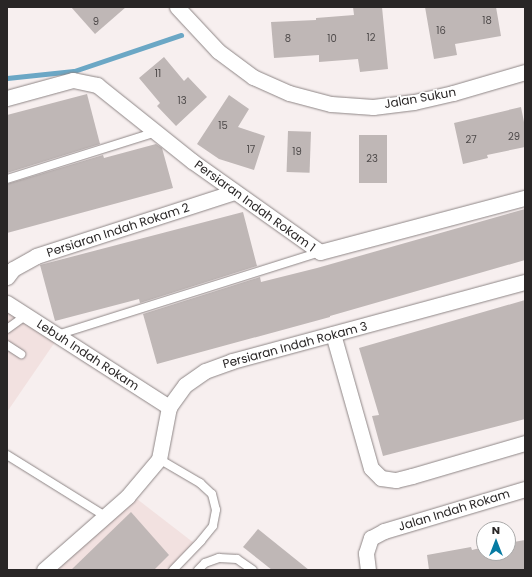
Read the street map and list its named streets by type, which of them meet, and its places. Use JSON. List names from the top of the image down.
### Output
{
  "streets": {
    "street": [
      "Jalan Sukun",
      "Persiaran Indah Rokam 1",
      "Persiaran Indah Rokam 2",
      "Persiaran Indah Rokam 3",
      "Lebuh Indah Rokam",
      "Jalan Indah Rokam"
    ]
  },
  "crossings": [
    ["Persiaran Indah Rokam 1", "Persiaran Indah Rokam 2"],
    ["Persiaran Indah Rokam 3", "Lebuh Indah Rokam"]
  ],
  "house_numbers": [
    "18",
    "9",
    "16",
    "12",
    "8",
    "10",
    "11",
    "13",
    "15",
    "29",
    "27",
    "17",
    "19",
    "23"
  ],
  "north": "top"
}
